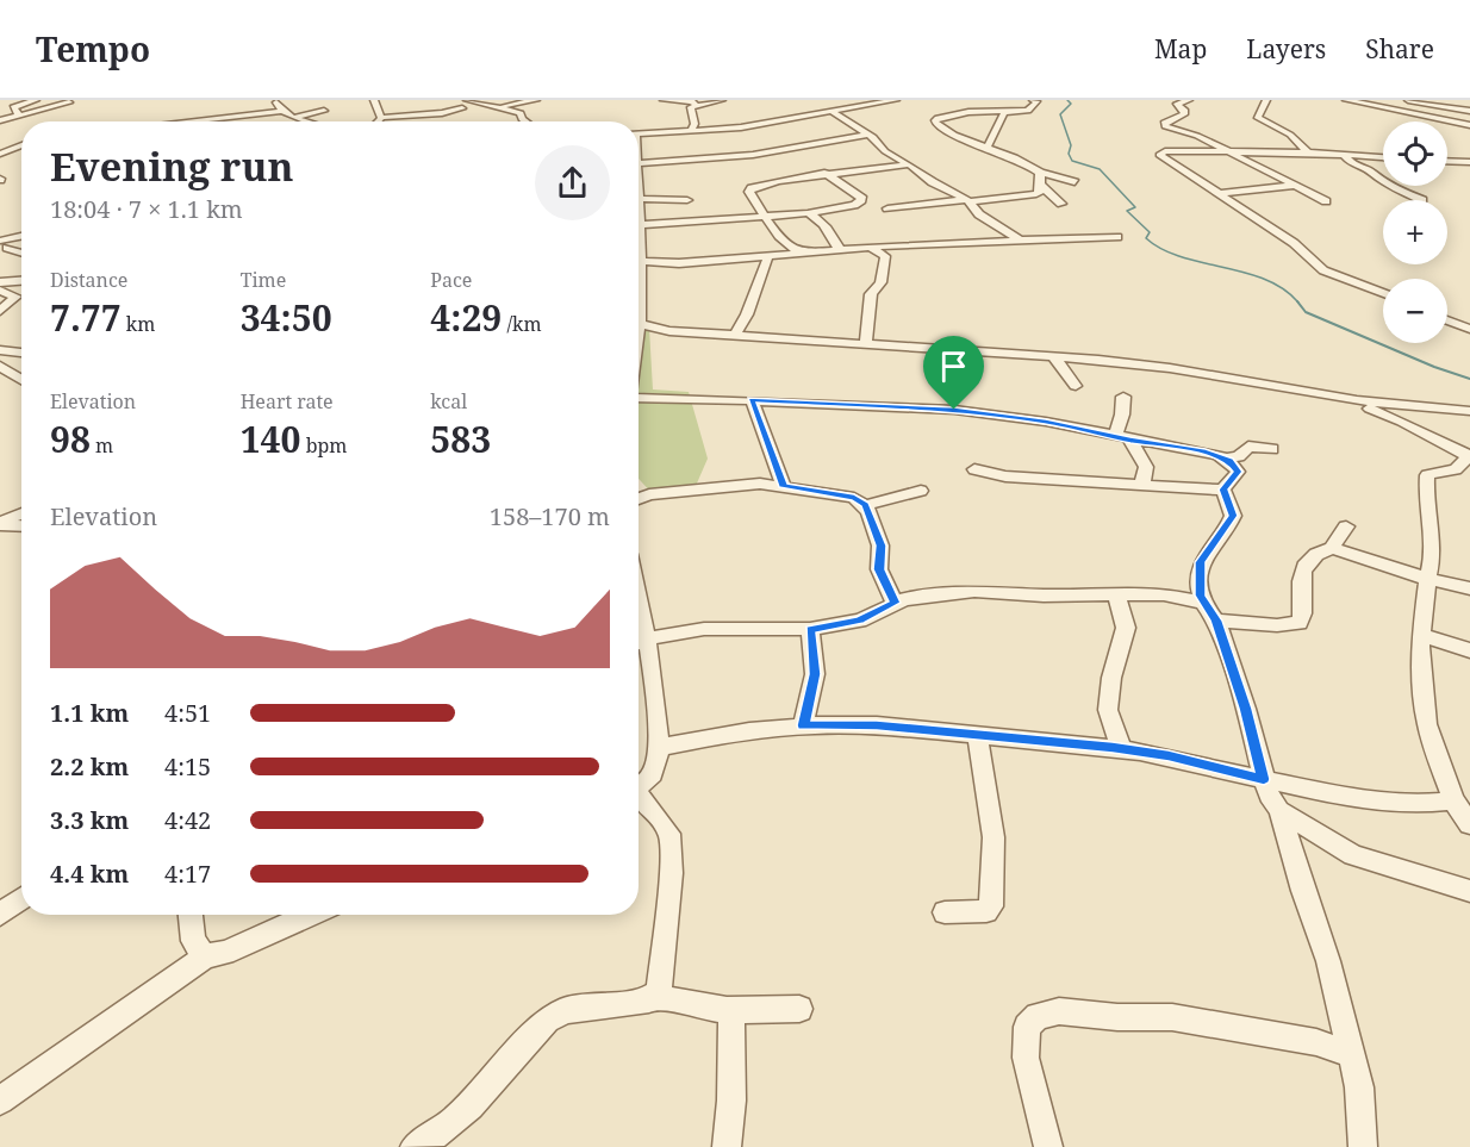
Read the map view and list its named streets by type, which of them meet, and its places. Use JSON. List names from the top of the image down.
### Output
{
  "page": {
    "header": "Tempo",
    "nav": ["Map", "Layers", "Share"],
    "map_buttons": ["+", "−"],
    "heading": ["Evening run", "18:04 · 7 × 1.1 km"],
    "stats": [
      ["Distance", "7.77 km"],
      ["Time", "34:50"],
      ["Pace", "4:29 /km"],
      ["Elevation", "98 m"],
      ["Heart rate", "140 bpm"],
      ["kcal", "583"]
    ],
    "chart": ["Elevation", "158–170 m"],
    "list": [
      {
        "name": "1.1 km",
        "note": "4:51"
      },
      {
        "name": "2.2 km",
        "note": "4:15"
      },
      {
        "name": "3.3 km",
        "note": "4:42"
      },
      {
        "name": "4.4 km",
        "note": "4:17"
      }
    ]
  }
}
